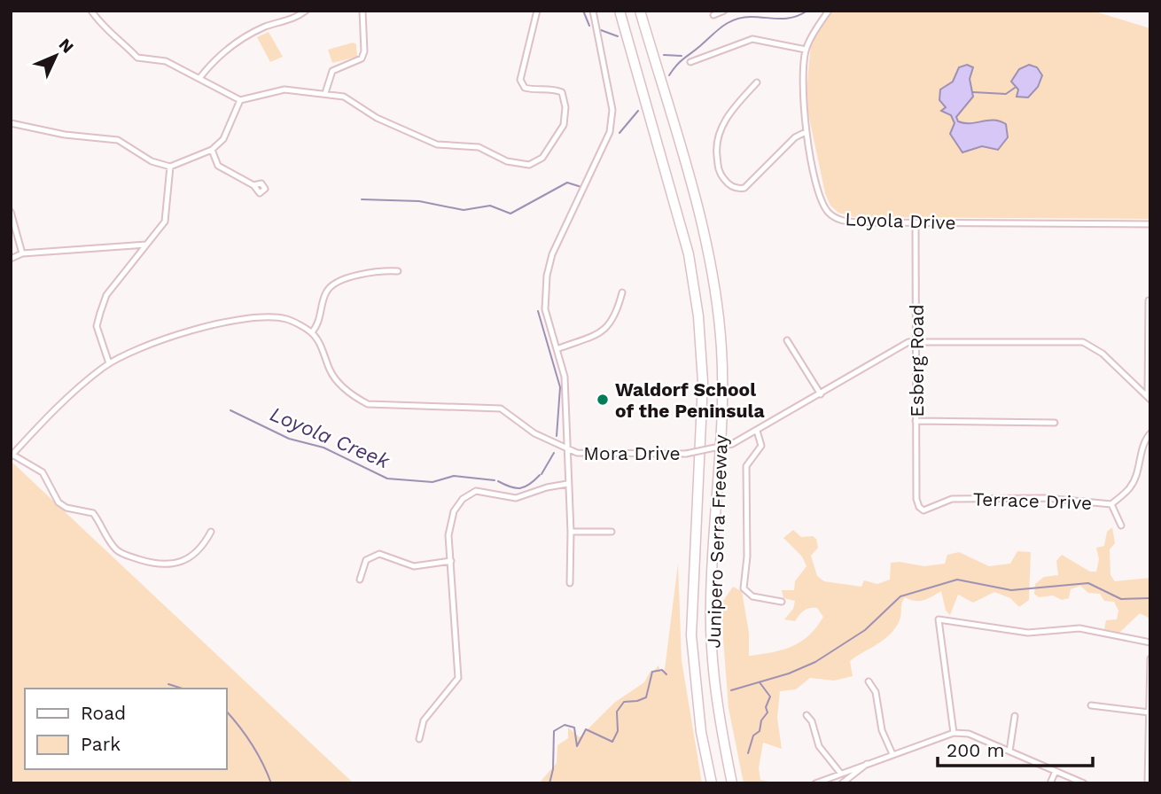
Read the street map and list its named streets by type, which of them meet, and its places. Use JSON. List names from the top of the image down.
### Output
{
  "streets": {
    "highway": ["Junipero Serra Freeway"],
    "street": [
      "Loyola Drive",
      "Esberg Road",
      "Mora Drive",
      "Terrace Drive"
    ]
  },
  "crossings": [
    ["Loyola Drive", "Esberg Road"],
    ["Esberg Road", "Mora Drive"],
    ["Esberg Road", "Terrace Drive"]
  ],
  "water": ["Loyola Creek"],
  "places": ["Waldorf School of the Peninsula"],
  "legend": ["Road", "Park"],
  "scale_bar": "200 m",
  "north": "top right"
}
